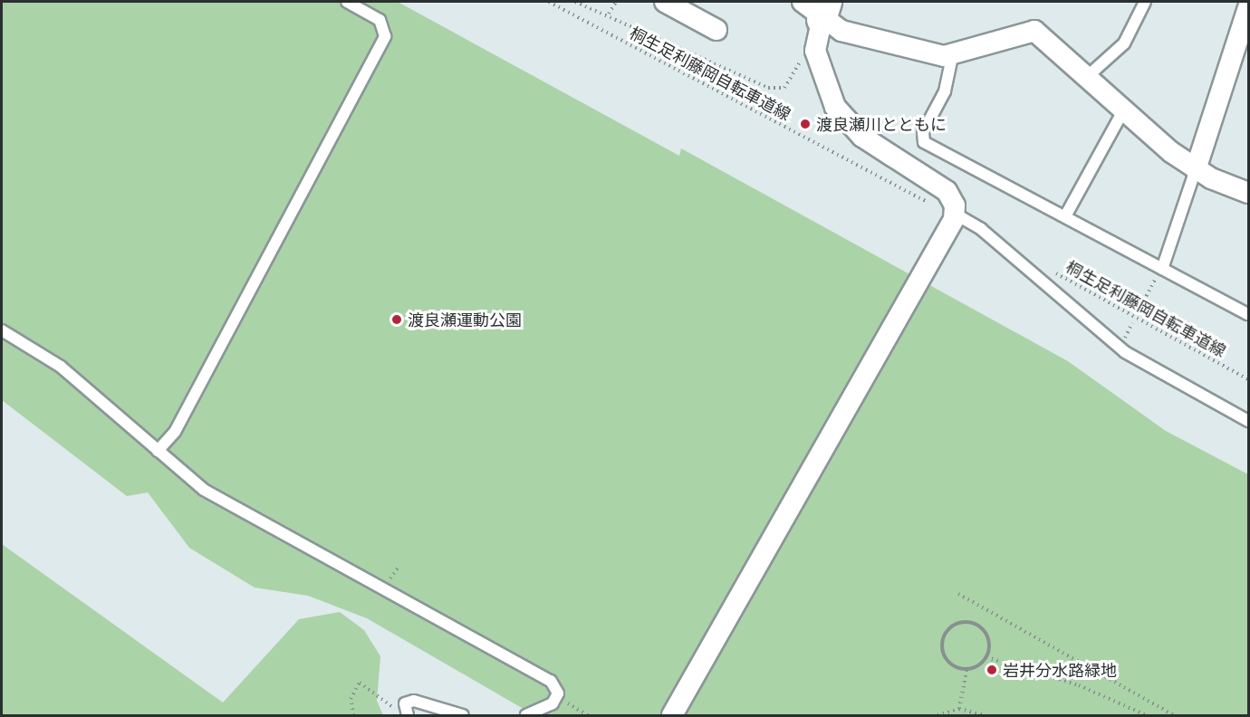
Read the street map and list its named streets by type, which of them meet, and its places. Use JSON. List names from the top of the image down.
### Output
{
  "streets": {
    "path": ["桐生足利藤岡自転車道線"]
  },
  "places": ["渡良瀬川とともに", "渡良瀬運動公園", "岩井分水路緑地"]
}
